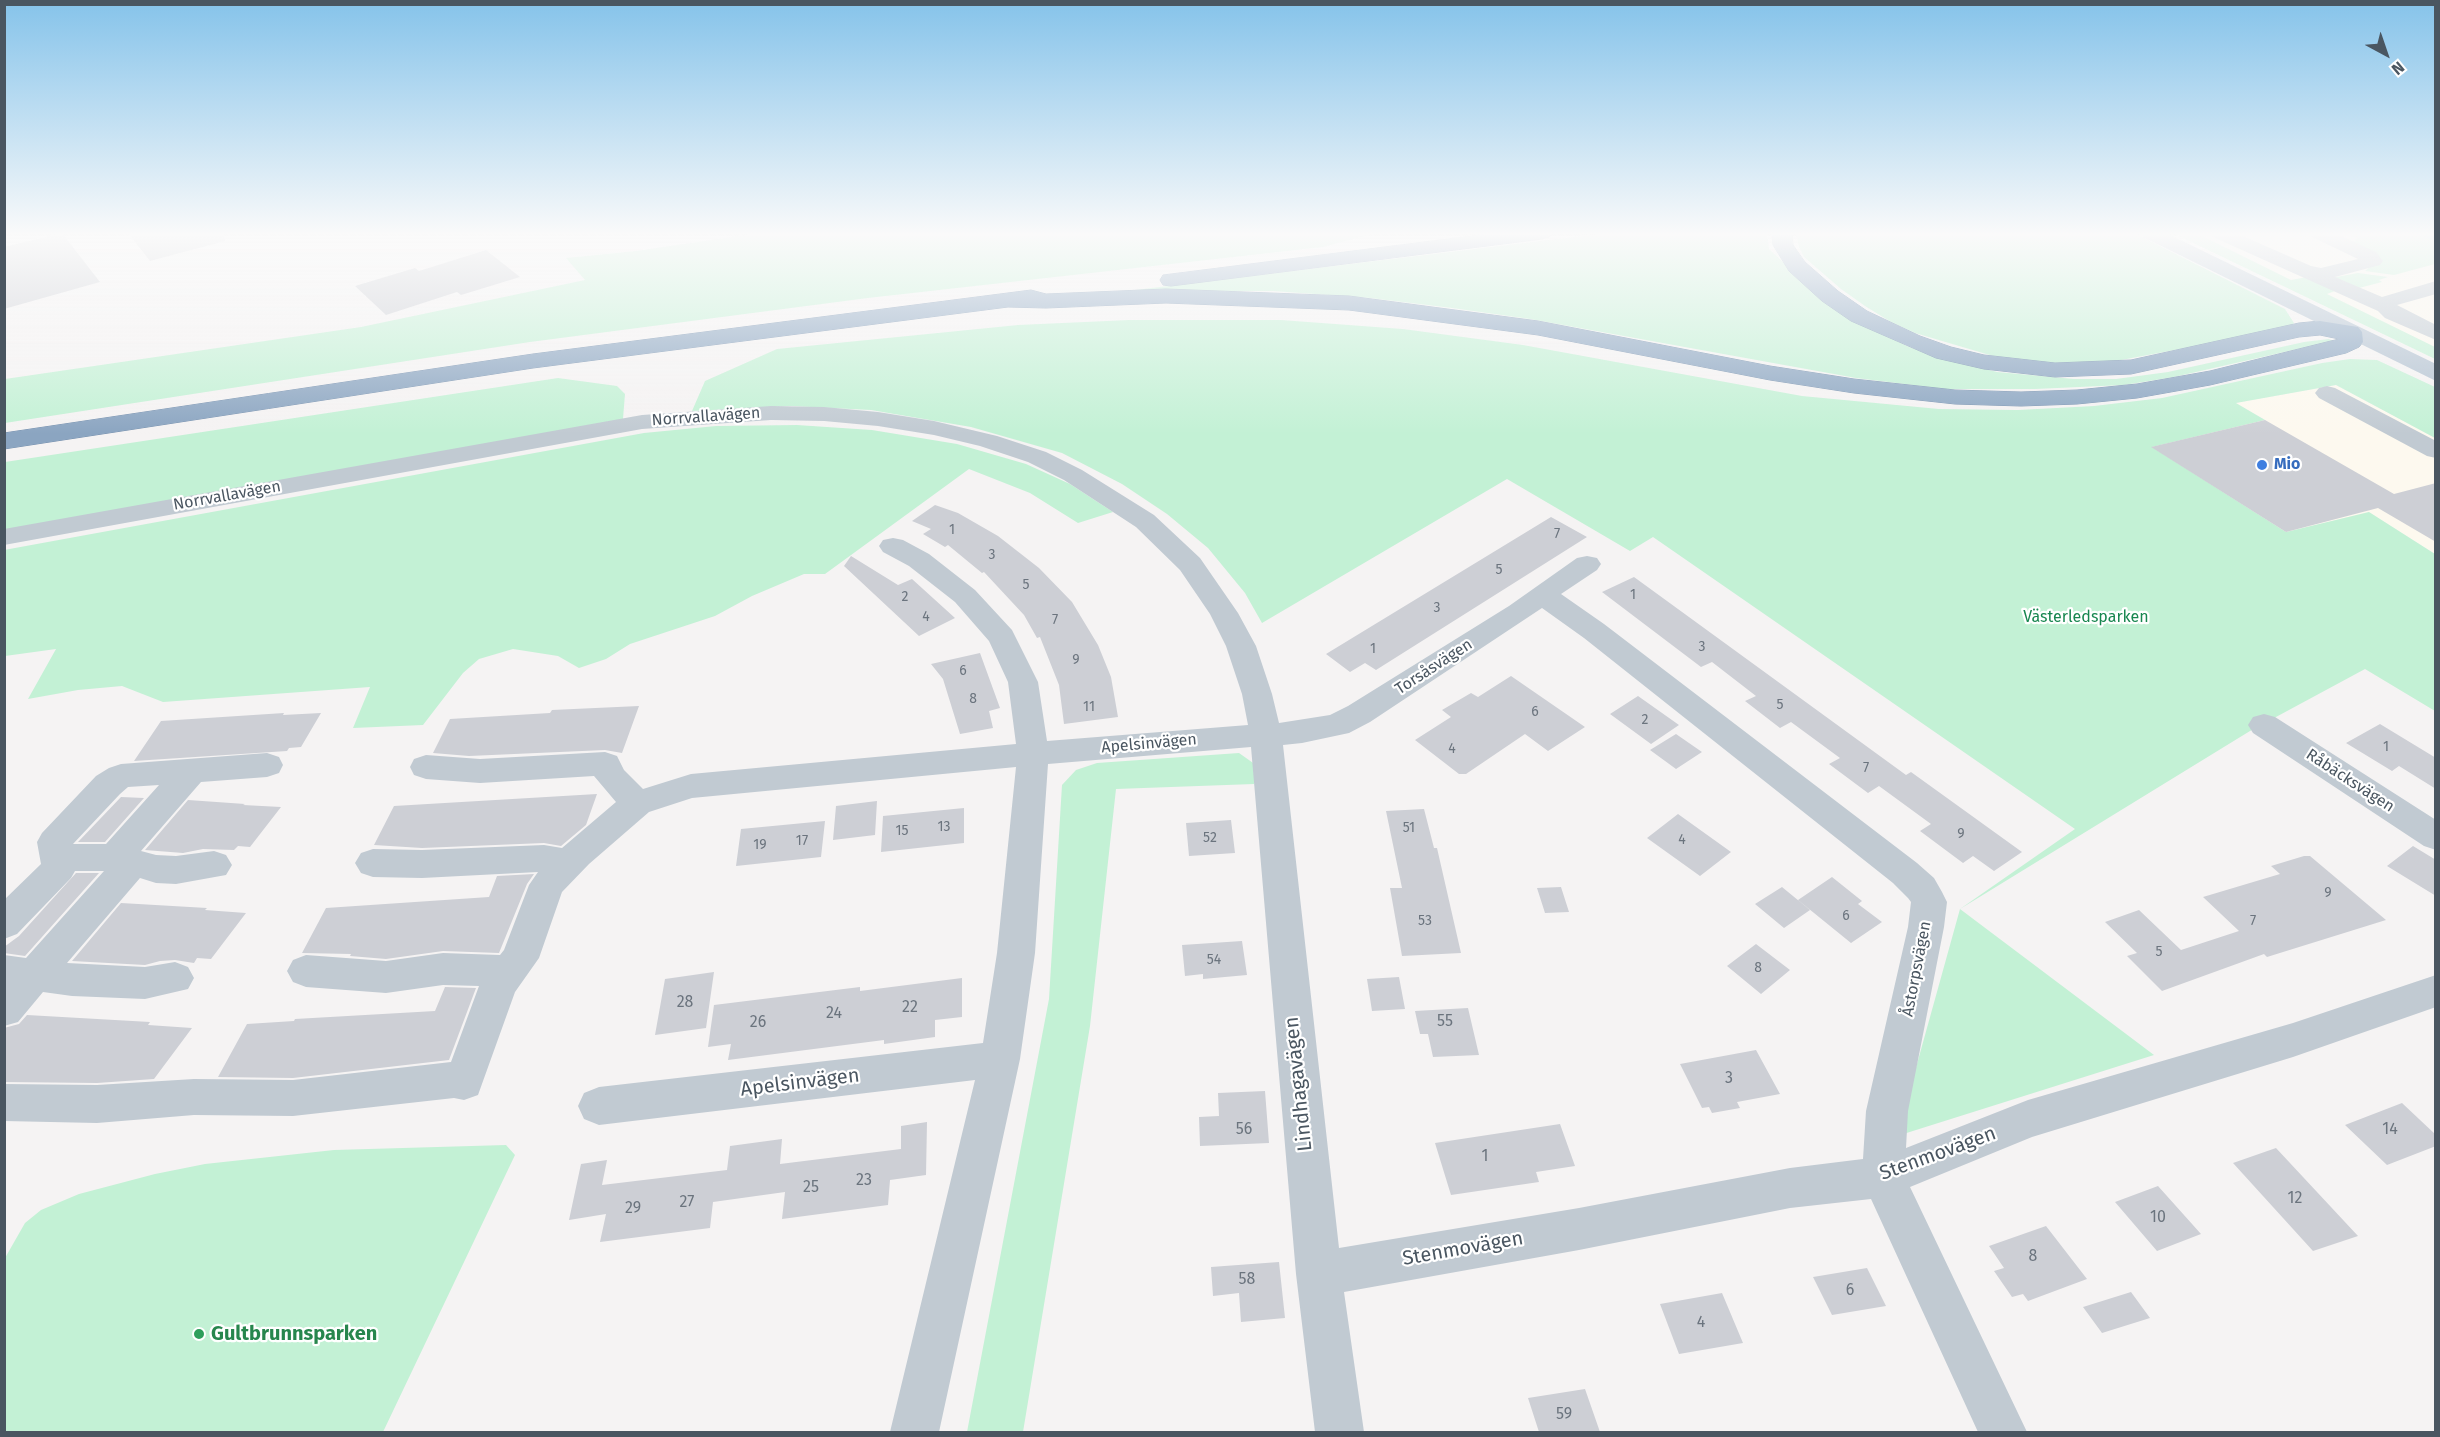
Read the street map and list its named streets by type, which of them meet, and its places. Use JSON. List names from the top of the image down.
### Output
{
  "streets": {
    "street": [
      "Norrvallavägen",
      "Torsåsvägen",
      "Apelsinvägen",
      "Råbäcksvägen",
      "Åstorpsvägen",
      "Lindhagavägen",
      "Stenmovägen"
    ]
  },
  "crossings": [
    ["Norrvallavägen", "Torsåsvägen"],
    ["Norrvallavägen", "Apelsinvägen"],
    ["Norrvallavägen", "Lindhagavägen"],
    ["Torsåsvägen", "Apelsinvägen"],
    ["Torsåsvägen", "Åstorpsvägen"],
    ["Torsåsvägen", "Lindhagavägen"],
    ["Apelsinvägen", "Lindhagavägen"],
    ["Åstorpsvägen", "Stenmovägen"],
    ["Lindhagavägen", "Stenmovägen"]
  ],
  "parks": ["Västerledsparken"],
  "places": ["Mio", "Gultbrunnsparken"],
  "house_numbers": [
    "1",
    "7",
    "3",
    "5",
    "5",
    "1",
    "2",
    "3",
    "4",
    "7",
    "3",
    "1",
    "9",
    "6",
    "8",
    "5",
    "11",
    "6",
    "2",
    "1",
    "4",
    "7",
    "13",
    "51",
    "15",
    "9",
    "52",
    "4",
    "17",
    "19",
    "9",
    "6",
    "53",
    "7",
    "5",
    "54",
    "8",
    "28",
    "22",
    "24",
    "55",
    "26",
    "3",
    "56",
    "14",
    "1",
    "23",
    "25",
    "12",
    "27",
    "29",
    "10",
    "8",
    "58",
    "6",
    "4",
    "59"
  ],
  "north": "bottom right"
}
